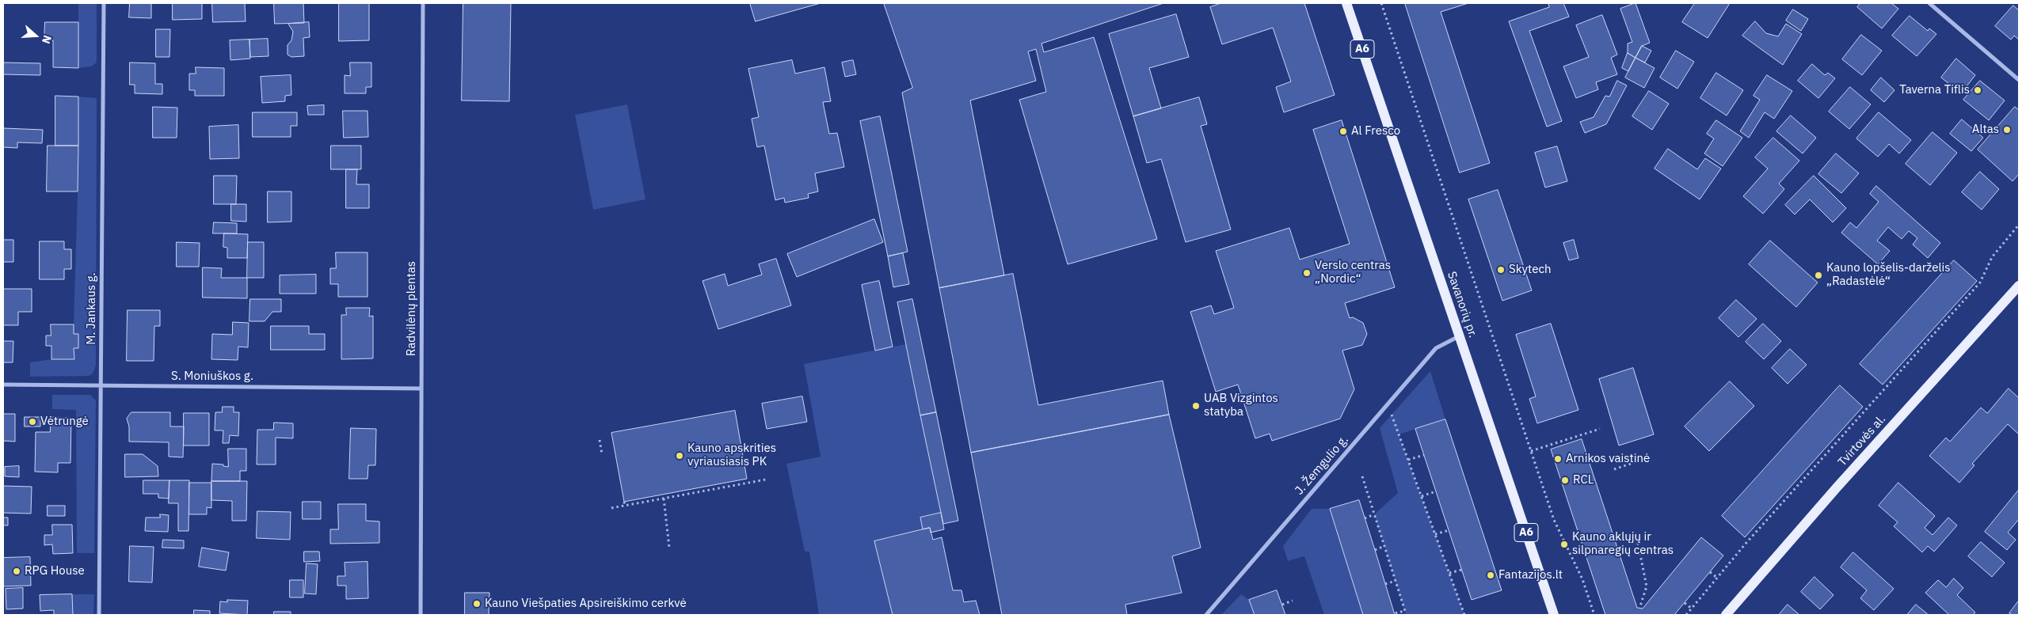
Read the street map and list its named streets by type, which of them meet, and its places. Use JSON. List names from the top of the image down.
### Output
{
  "streets": {
    "main road": ["A6", "Savanorių pr.", "Tvirtovės al."],
    "street": [
      "M. Jankaus g.",
      "Radvilėnų plentas",
      "S. Moniuškos g.",
      "J. Žemgulio g."
    ]
  },
  "crossings": [
    ["Savanorių pr.", "J. Žemgulio g."],
    ["M. Jankaus g.", "S. Moniuškos g."],
    ["Radvilėnų plentas", "S. Moniuškos g."]
  ],
  "places": [
    "Taverna Tiflis",
    "Altas",
    "Al Fresco",
    "Skytech",
    "Verslo centras „Nordic“",
    "Kauno lopšelis-darželis „Radastėlė“",
    "UAB Vizgintos statyba",
    "Vėtrungė",
    "Kauno apskrities vyriausiasis PK",
    "Arnikos vaistinė",
    "RCL",
    "Kauno aklųjų ir silpnaregių centras",
    "RPG House",
    "Fantazijos.lt",
    "Kauno Viešpaties Apsireiškimo cerkvė"
  ],
  "north": "right"
}
